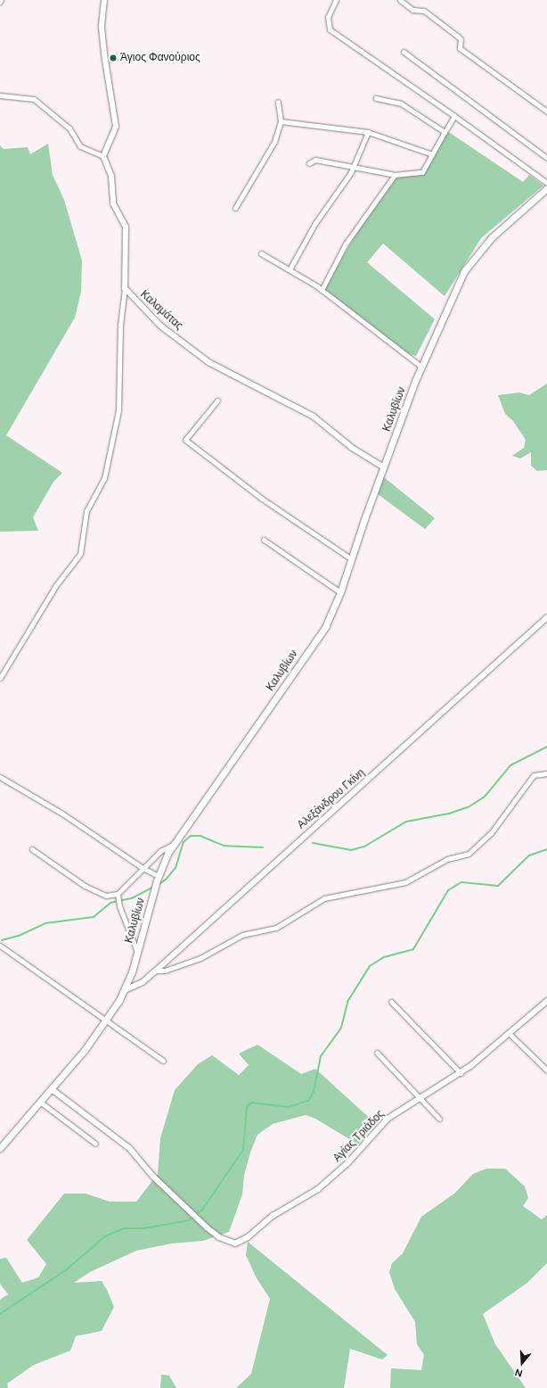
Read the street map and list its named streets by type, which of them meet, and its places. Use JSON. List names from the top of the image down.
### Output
{
  "streets": {
    "main road": ["Καλυβίων"],
    "street": ["Καλαμάτας", "Αλεξάνδρου Γκίνη", "Αγίας Τριάδος"]
  },
  "crossings": [
    ["Καλαμάτας", "Καλυβίων"],
    ["Καλυβίων", "Αλεξάνδρου Γκίνη"],
    ["Καλυβίων", "Αγίας Τριάδος"]
  ],
  "places": ["Άγιος Φανούριος"],
  "north": "bottom"
}
